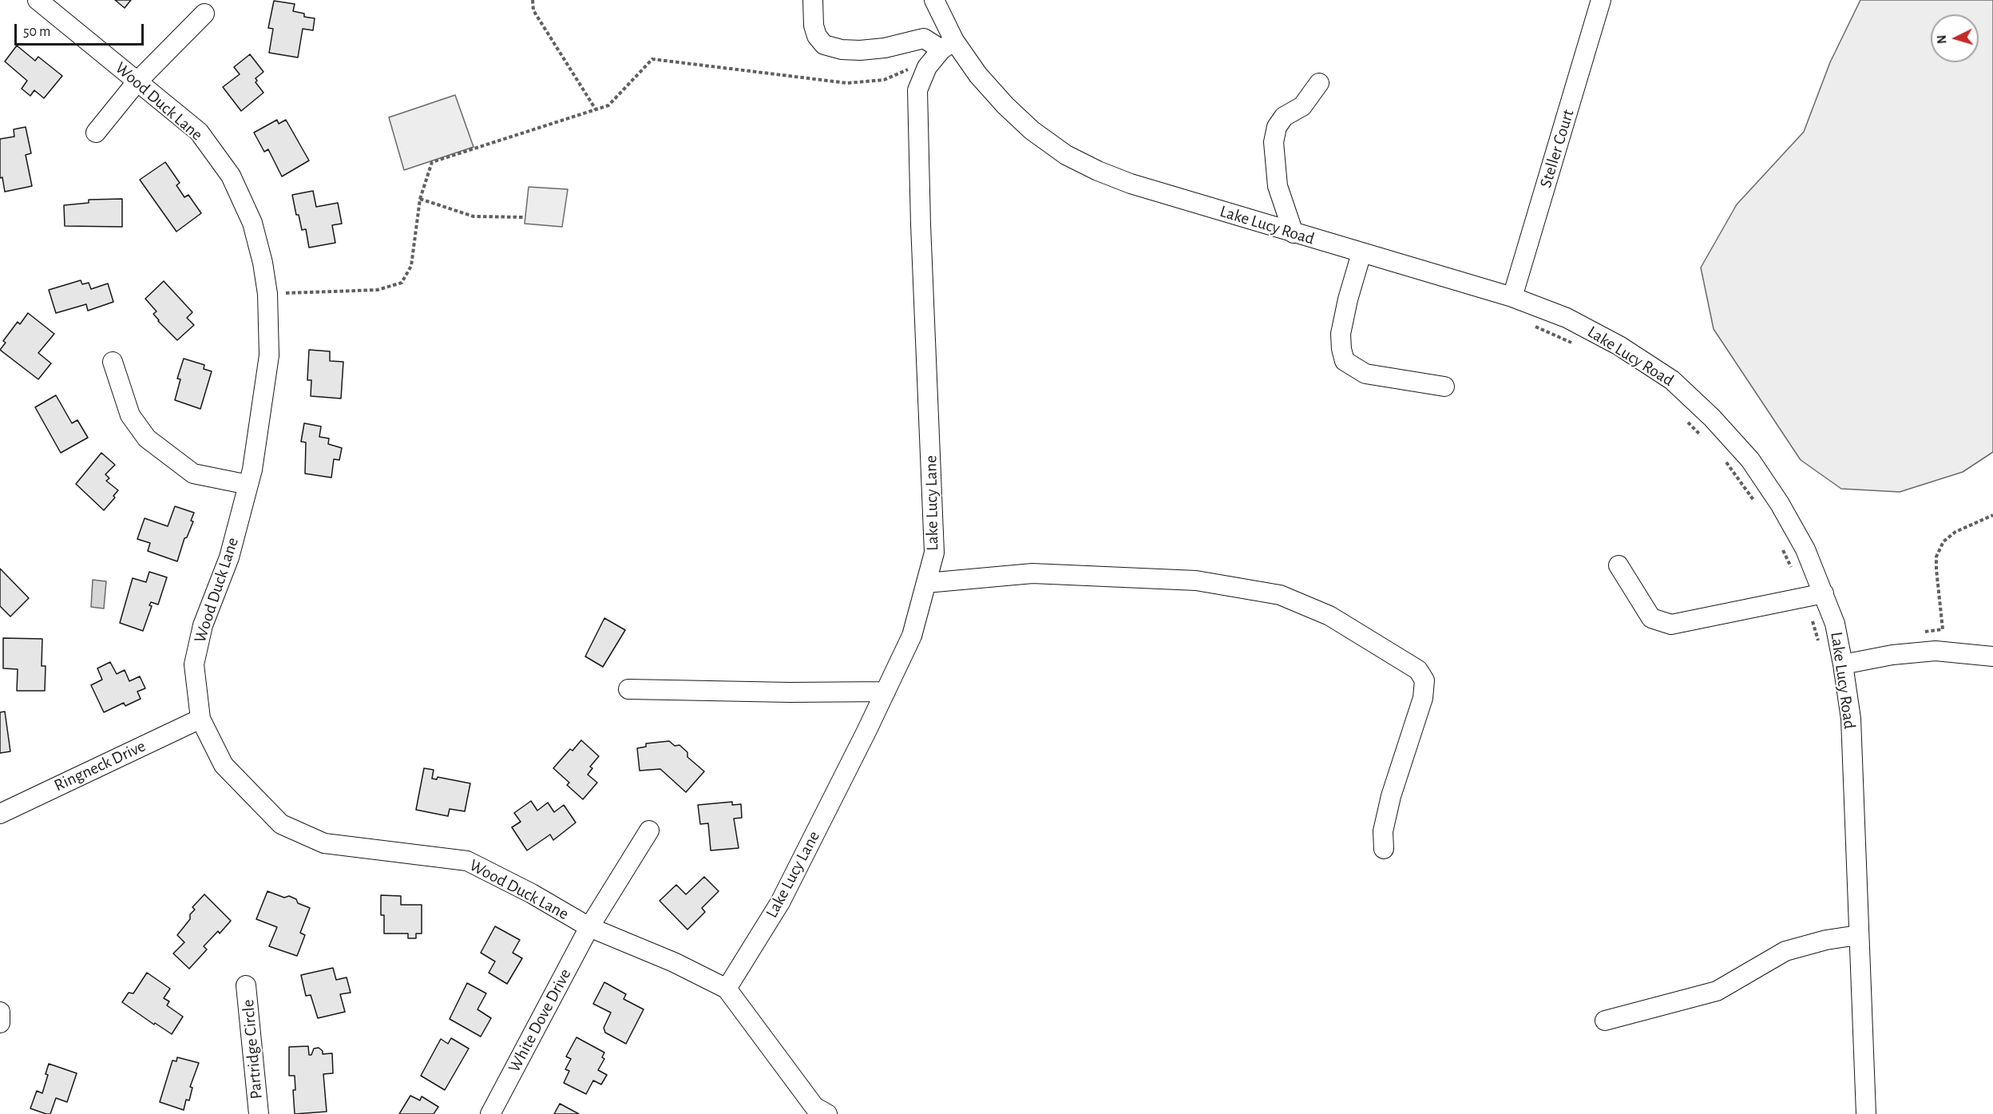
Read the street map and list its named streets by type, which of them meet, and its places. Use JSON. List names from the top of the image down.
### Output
{
  "streets": {
    "street": [
      "Wood Duck Lane",
      "Steller Court",
      "Lake Lucy Road",
      "Lake Lucy Lane",
      "Ringneck Drive",
      "White Dove Drive",
      "Partridge Circle"
    ]
  },
  "crossings": [
    ["Wood Duck Lane", "Lake Lucy Lane"],
    ["Wood Duck Lane", "Ringneck Drive"],
    ["Wood Duck Lane", "White Dove Drive"],
    ["Steller Court", "Lake Lucy Road"],
    ["Lake Lucy Road", "Lake Lucy Lane"]
  ],
  "scale_bar": "50 m",
  "north": "left"
}
